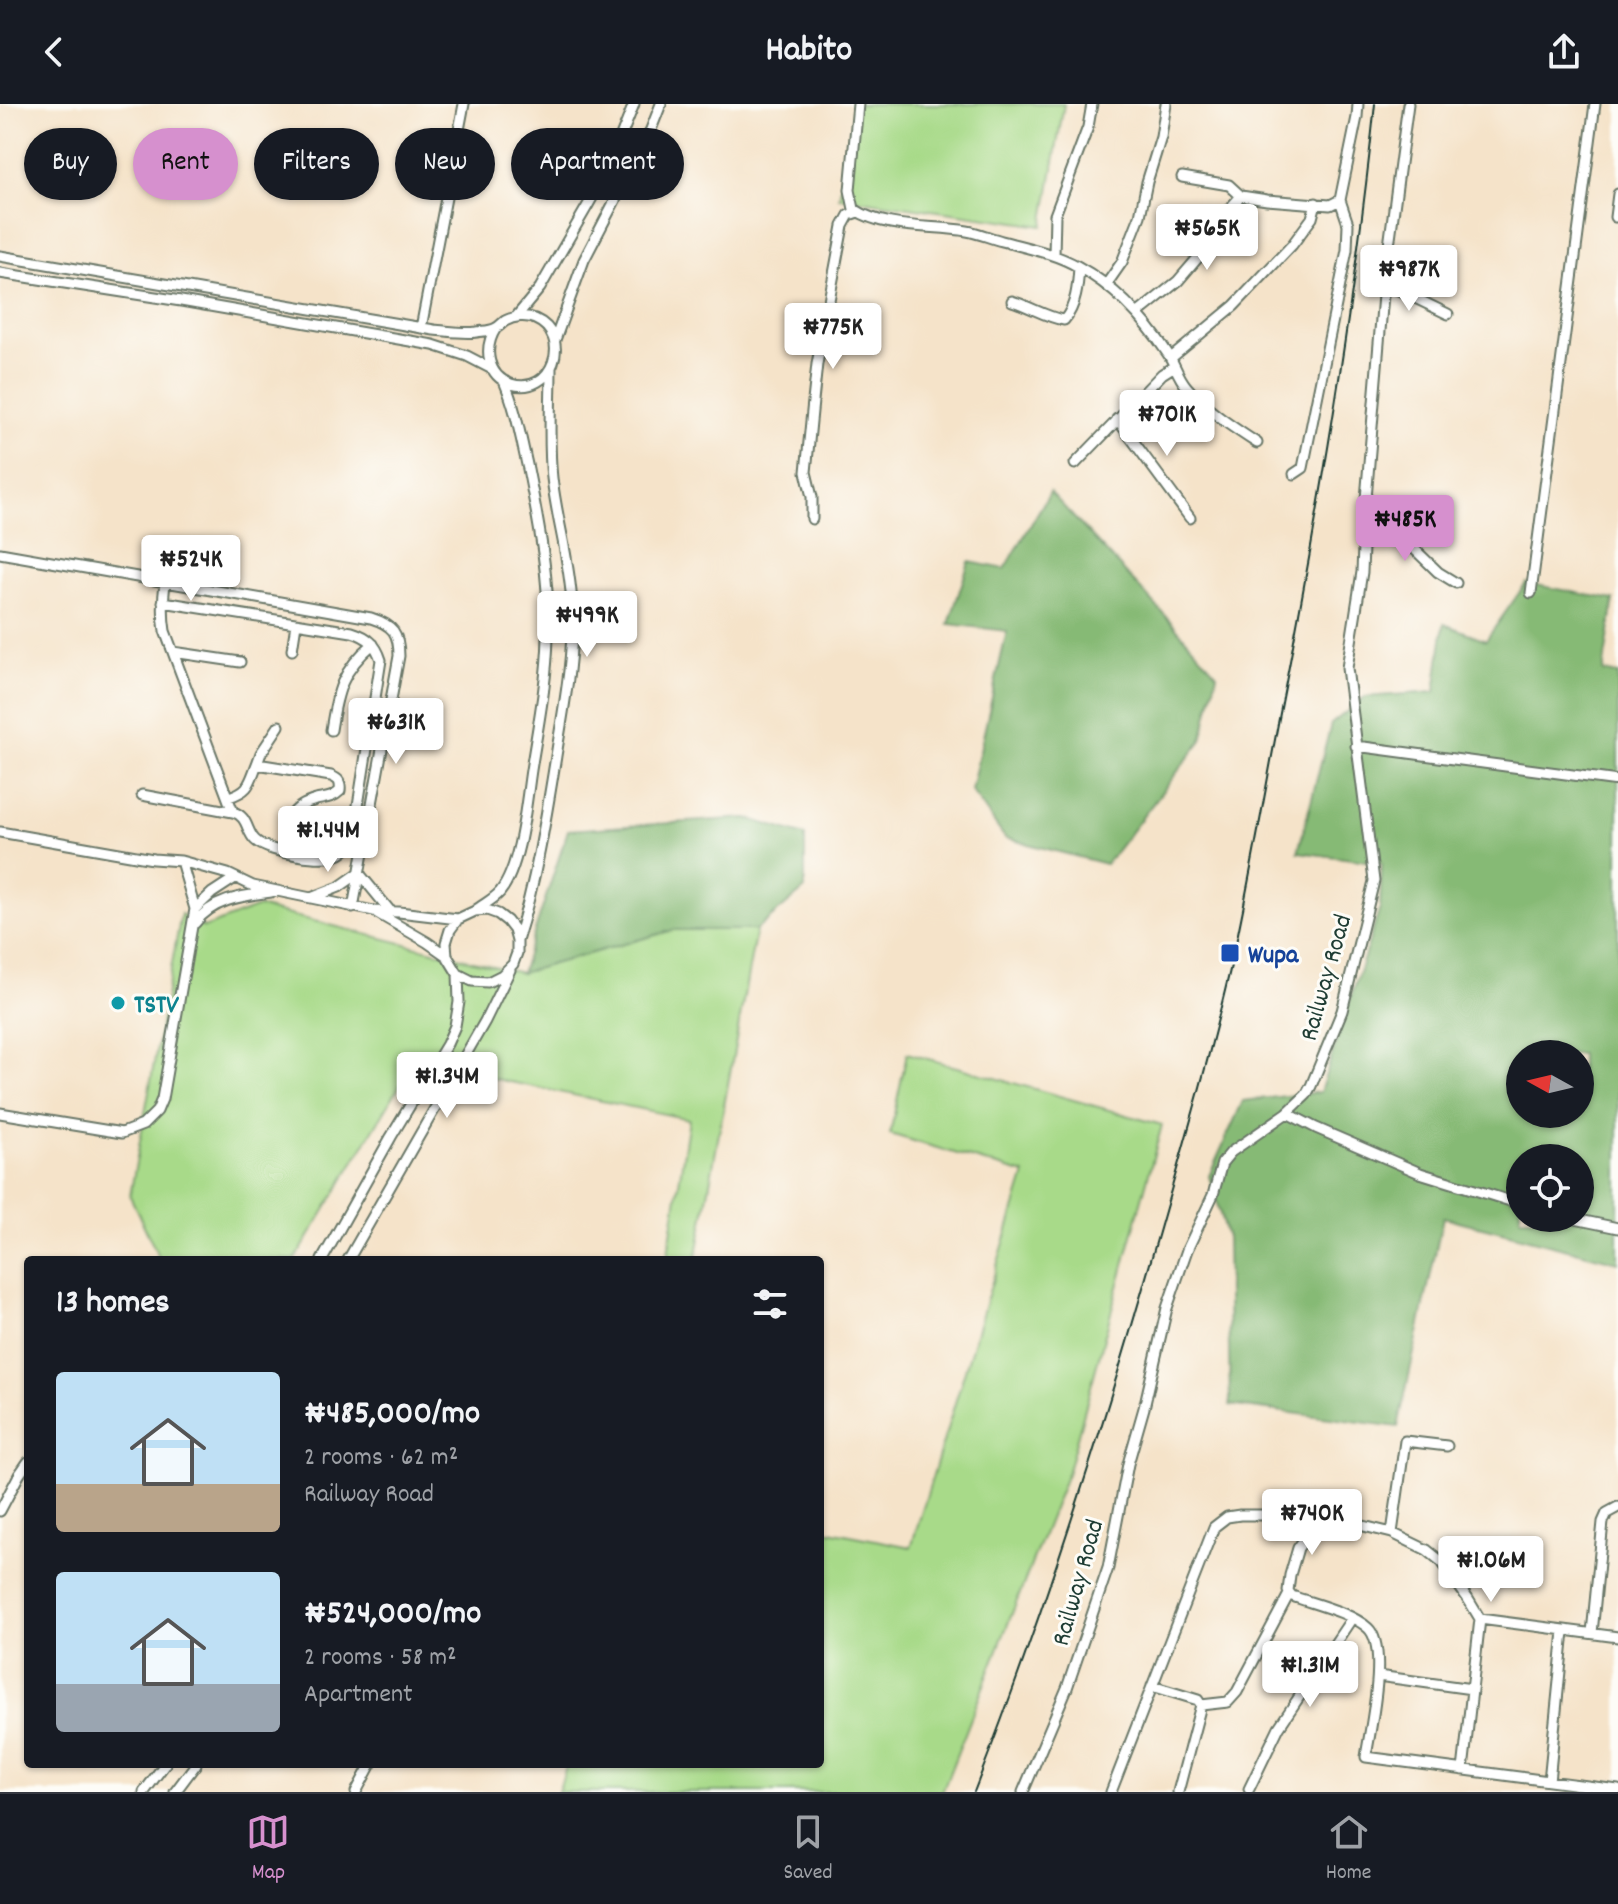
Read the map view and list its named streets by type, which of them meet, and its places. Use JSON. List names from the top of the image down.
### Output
{
  "streets": {
    "street": ["Railway Road"]
  },
  "places": {
    "transit": ["Wupa"],
    "other": ["TSTV"]
  },
  "north": "left",
  "page": {
    "header": "Habito",
    "chip": [
      "Buy",
      "Rent",
      "Filters",
      "New",
      "Apartment"
    ],
    "price": [
      "₦565K",
      "₦987K",
      "₦775K",
      "₦701K",
      "₦485K",
      "₦524K",
      "₦499K",
      "₦631K",
      "₦1.44M",
      "₦1.34M",
      "₦740K",
      "₦1.06M",
      "₦1.31M"
    ],
    "heading": "13 homes",
    "list": [
      {
        "name": "₦485,000/mo",
        "note": "2 rooms · 62 m² · Railway Road"
      },
      {
        "name": "₦524,000/mo",
        "note": "2 rooms · 58 m² · Apartment"
      }
    ],
    "tabs": ["Map", "Saved", "Home"]
  }
}
